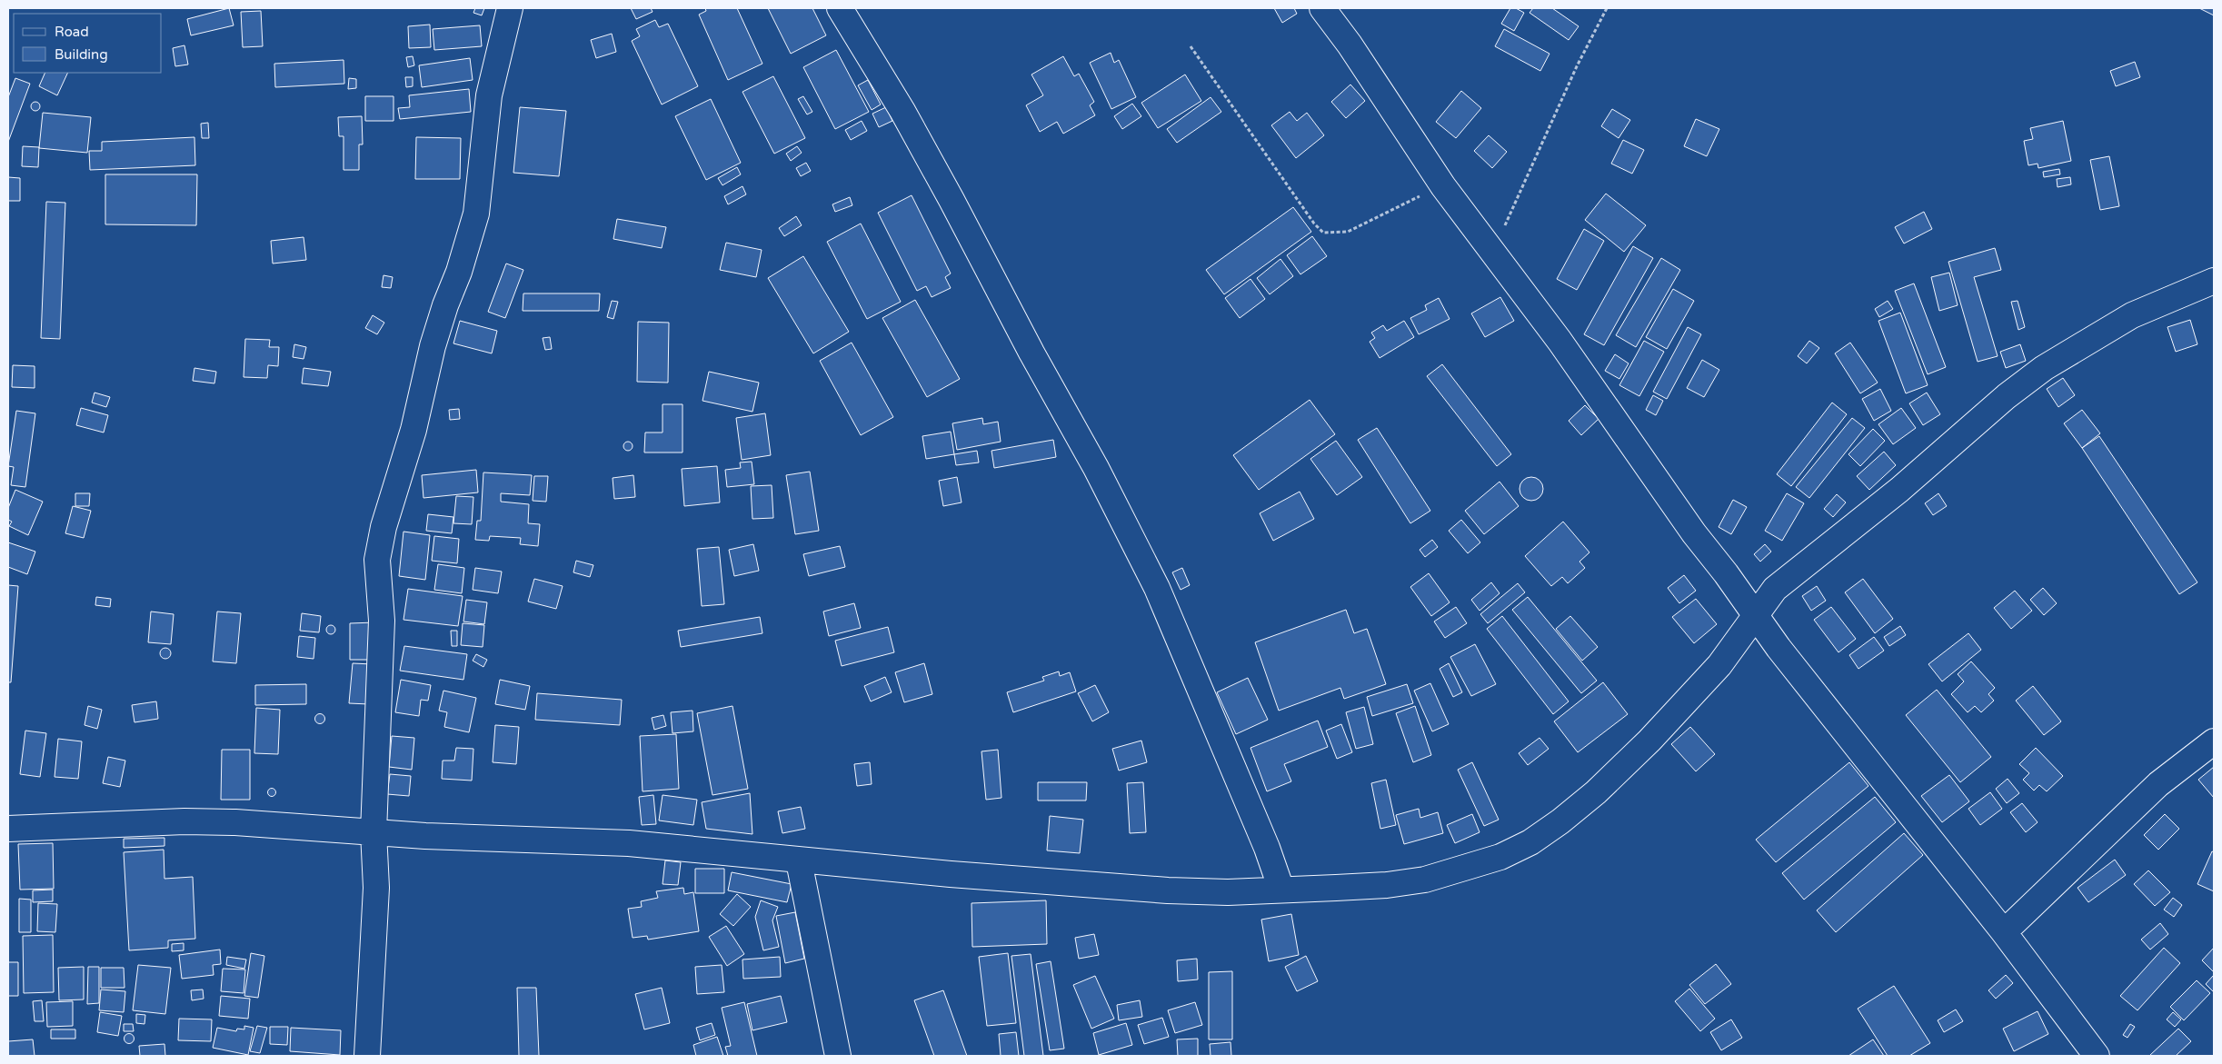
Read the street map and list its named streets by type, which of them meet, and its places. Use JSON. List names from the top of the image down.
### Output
{
  "legend": ["Road", "Building"]
}
